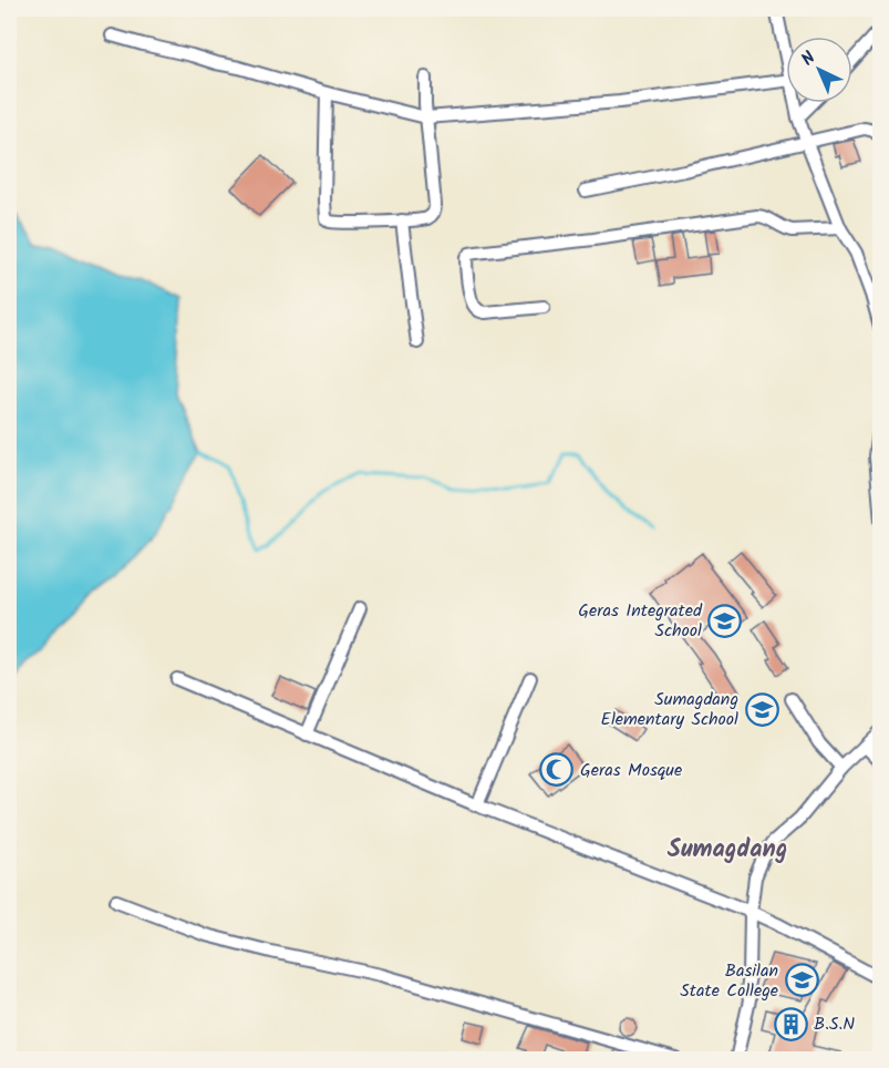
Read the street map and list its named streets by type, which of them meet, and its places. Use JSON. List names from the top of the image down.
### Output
{
  "districts": ["Sumagdang"],
  "places": {
    "school or university": ["Geras Integrated School", "Sumagdang Elementary School", "Basilan State College"],
    "mosque": ["Geras Mosque"],
    "building": ["B.S.N"]
  },
  "north": "top left"
}
